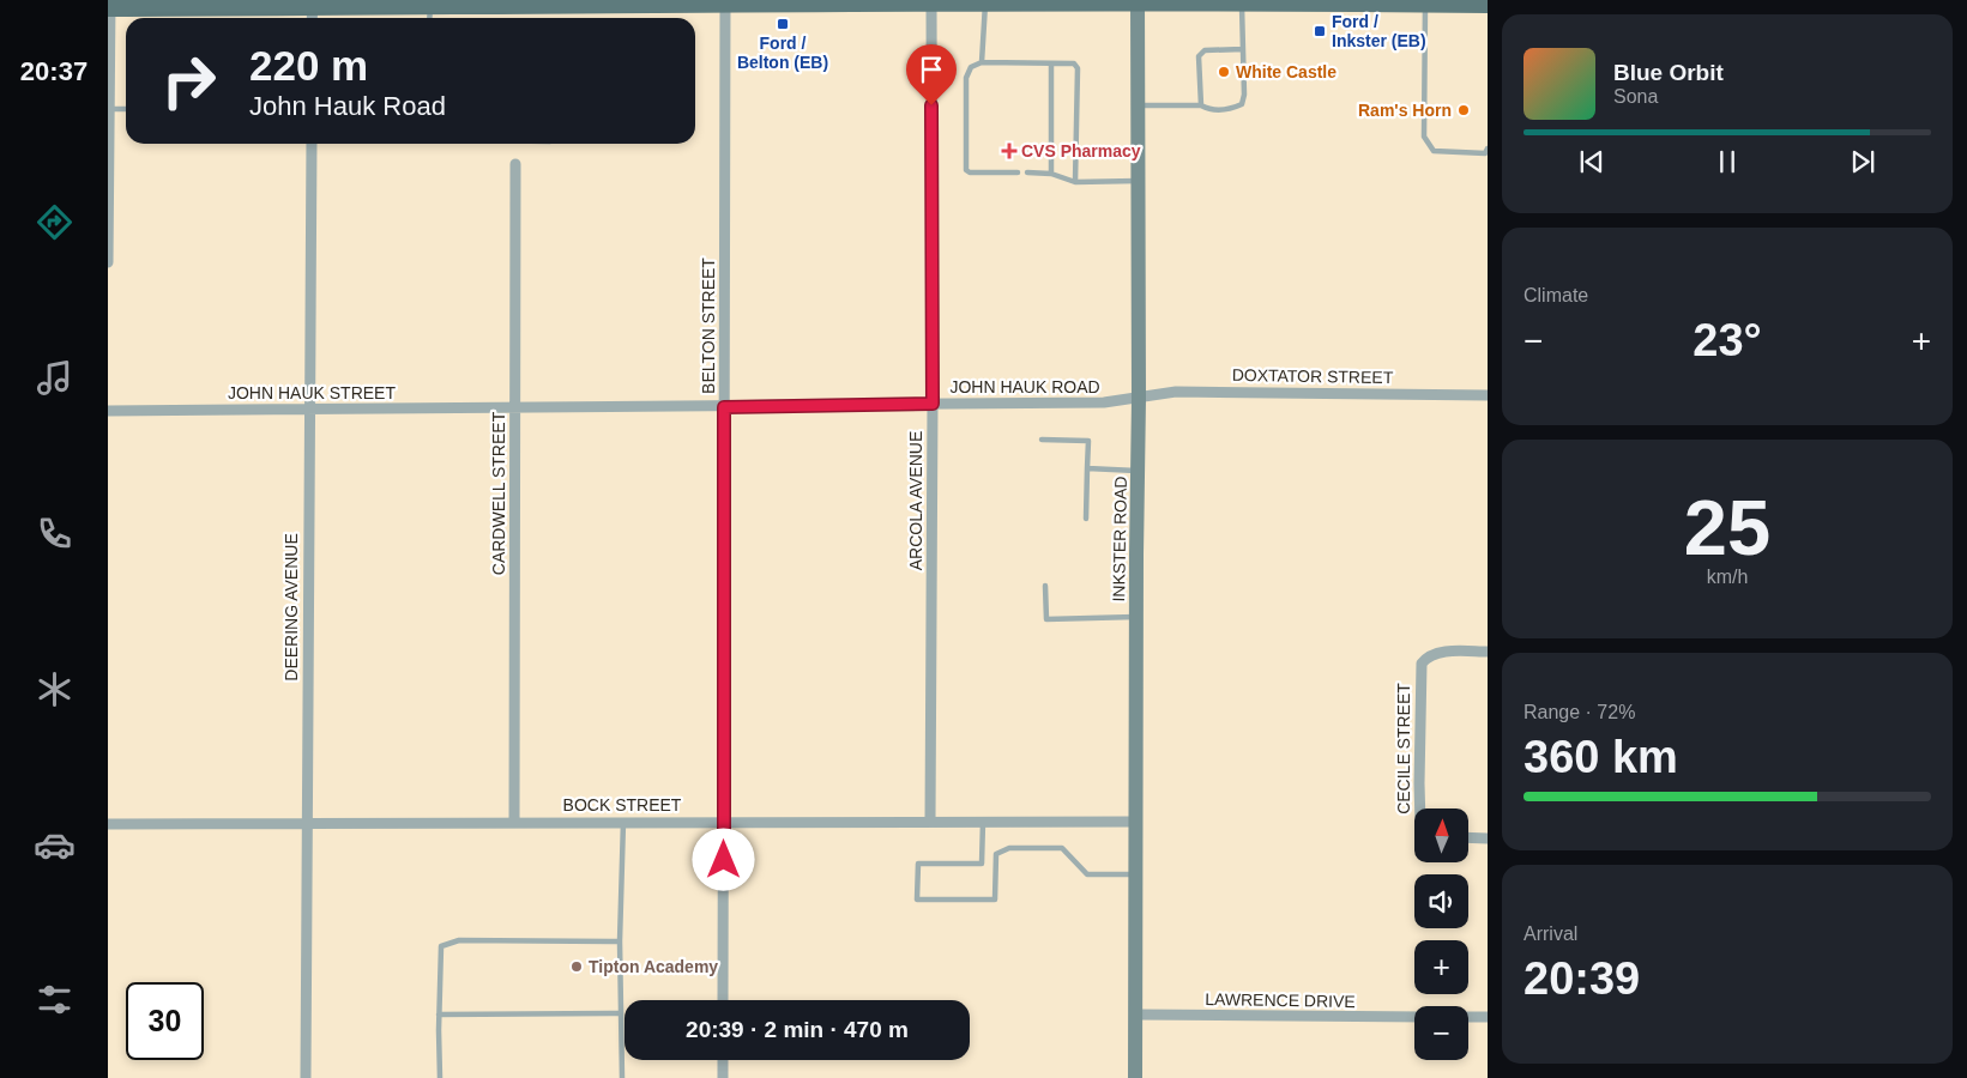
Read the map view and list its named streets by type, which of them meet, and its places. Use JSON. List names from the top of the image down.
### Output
{
  "streets": {
    "main road": ["INKSTER ROAD"],
    "street": [
      "BELTON STREET",
      "DOXTATOR STREET",
      "JOHN HAUK ROAD",
      "JOHN HAUK STREET",
      "CARDWELL STREET",
      "ARCOLA AVENUE",
      "DEERING AVENUE",
      "CECILE STREET",
      "BOCK STREET",
      "LAWRENCE DRIVE"
    ]
  },
  "crossings": [
    ["BELTON STREET", "JOHN HAUK ROAD"],
    ["BELTON STREET", "BOCK STREET"],
    ["DOXTATOR STREET", "JOHN HAUK ROAD"],
    ["DOXTATOR STREET", "INKSTER ROAD"],
    ["JOHN HAUK ROAD", "JOHN HAUK STREET"],
    ["JOHN HAUK ROAD", "CARDWELL STREET"],
    ["JOHN HAUK ROAD", "ARCOLA AVENUE"],
    ["JOHN HAUK ROAD", "INKSTER ROAD"],
    ["JOHN HAUK STREET", "CARDWELL STREET"],
    ["JOHN HAUK STREET", "DEERING AVENUE"],
    ["CARDWELL STREET", "BOCK STREET"],
    ["ARCOLA AVENUE", "BOCK STREET"],
    ["INKSTER ROAD", "BOCK STREET"],
    ["INKSTER ROAD", "LAWRENCE DRIVE"],
    ["DEERING AVENUE", "BOCK STREET"]
  ],
  "places": {
    "transit": ["Ford / Belton (EB)", "Ford / Inkster (EB)"],
    "other": ["White Castle", "Ram's Horn", "Tipton Academy"],
    "health": ["CVS Pharmacy"]
  },
  "north": "top",
  "page": {
    "tabs": "20:37",
    "turn": ["220 m", "John Hauk Road"],
    "song": ["Blue Orbit", "Sona"],
    "tile": [
      "Climate",
      ["25", "km/h"],
      ["Range · 72%", "360 km"],
      ["Arrival", "20:39"]
    ],
    "heat": ["−", "23°", "+"],
    "map_buttons": ["+", "−"],
    "limit": "30",
    "trip": "20:39 · 2 min · 470 m"
  }
}
